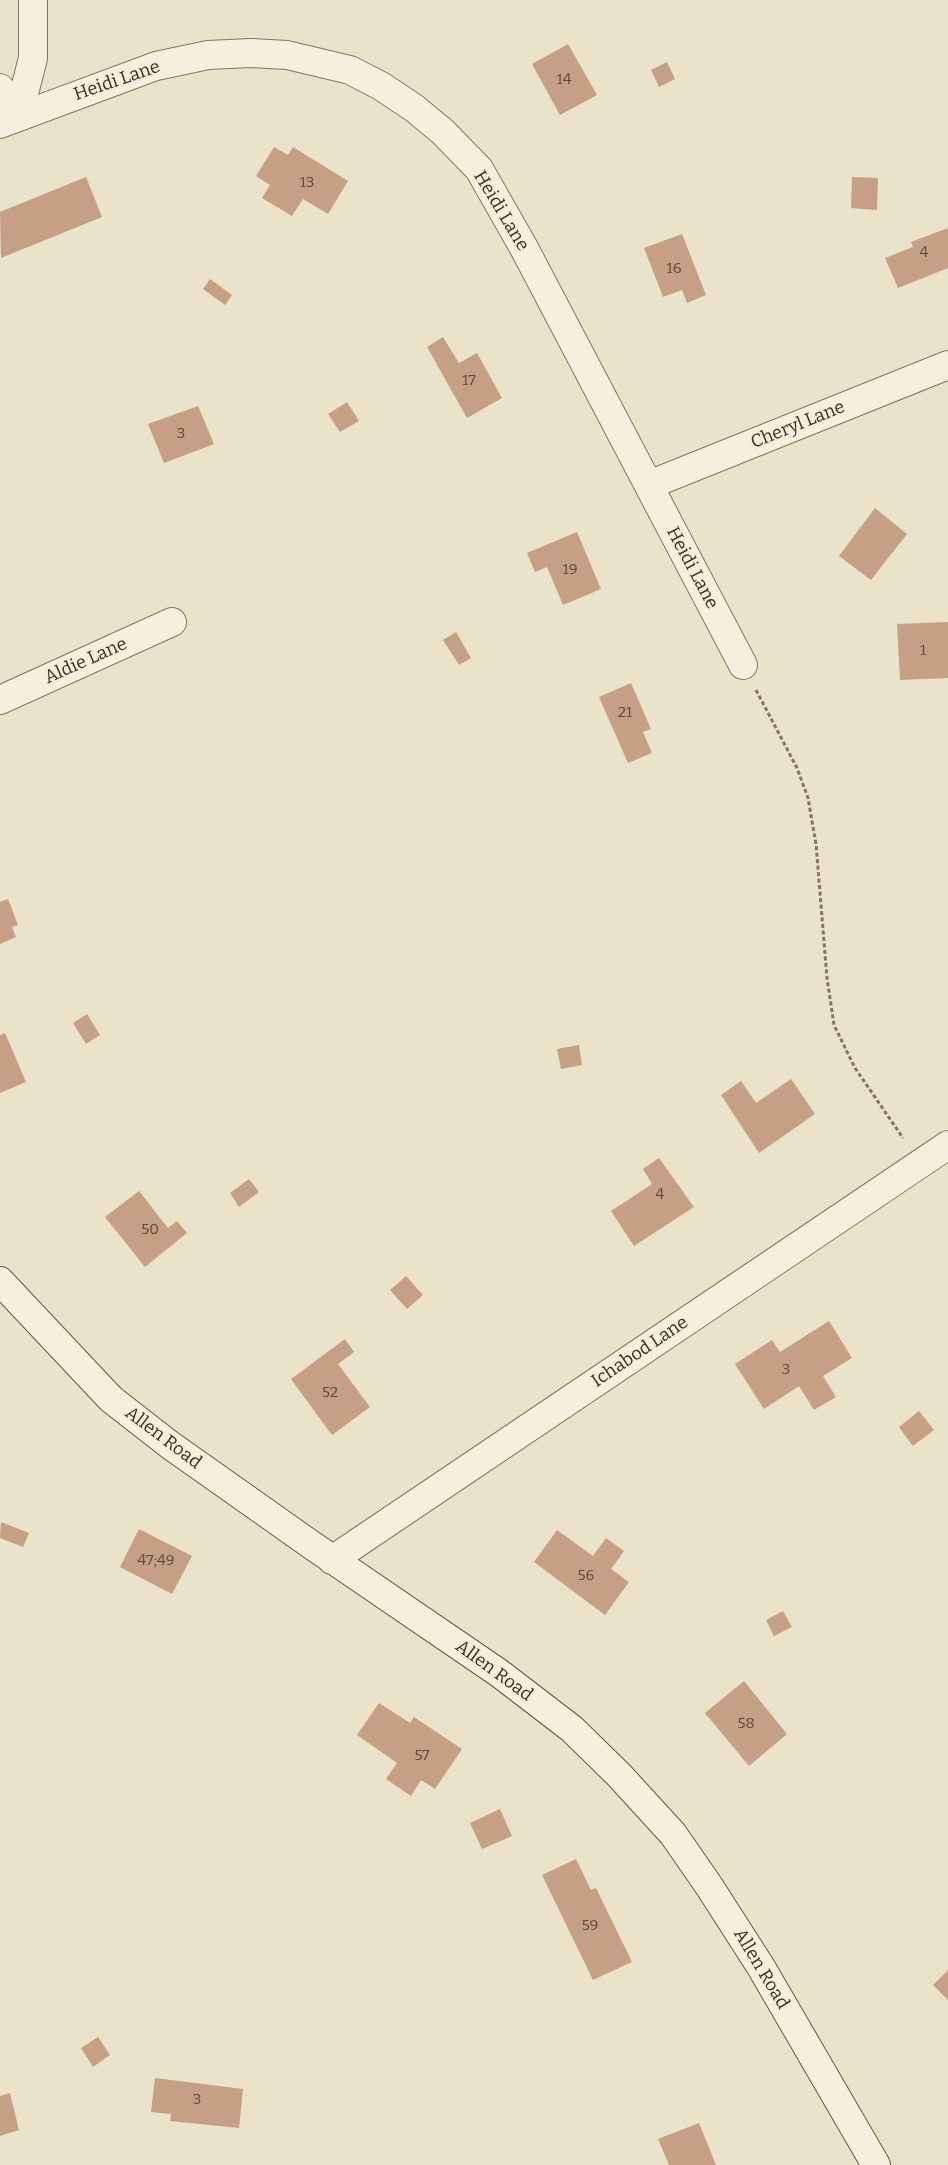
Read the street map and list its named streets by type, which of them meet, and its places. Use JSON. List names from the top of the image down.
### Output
{
  "streets": {
    "street": [
      "Heidi Lane",
      "Cheryl Lane",
      "Aldie Lane",
      "Ichabod Lane",
      "Allen Road"
    ]
  },
  "crossings": [
    ["Heidi Lane", "Cheryl Lane"],
    ["Ichabod Lane", "Allen Road"]
  ],
  "house_numbers": [
    "14",
    "13",
    "4",
    "16",
    "17",
    "3",
    "19",
    "1",
    "21",
    "4",
    "50",
    "3",
    "52",
    "47;49",
    "56",
    "58",
    "57",
    "59",
    "3"
  ]
}
